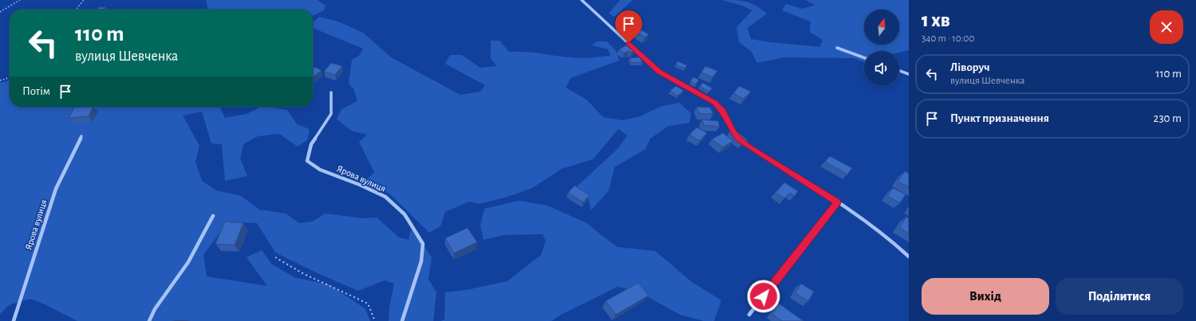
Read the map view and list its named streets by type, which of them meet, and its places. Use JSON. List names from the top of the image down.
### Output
{
  "streets": {
    "street": ["Ярова вулиця"]
  },
  "north": "top",
  "page": {
    "heading": ["1 хв", "340 m · 10:00"],
    "turn": ["110 m", "вулиця Шевченка"],
    "list": [
      {
        "name": "Ліворуч",
        "note": "вулиця Шевченка",
        "value": "110 m"
      },
      {
        "name": "Пункт призначення",
        "value": "230 m"
      }
    ],
    "then": "Потім",
    "buttons": ["Вихід", "Поділитися"]
  }
}
